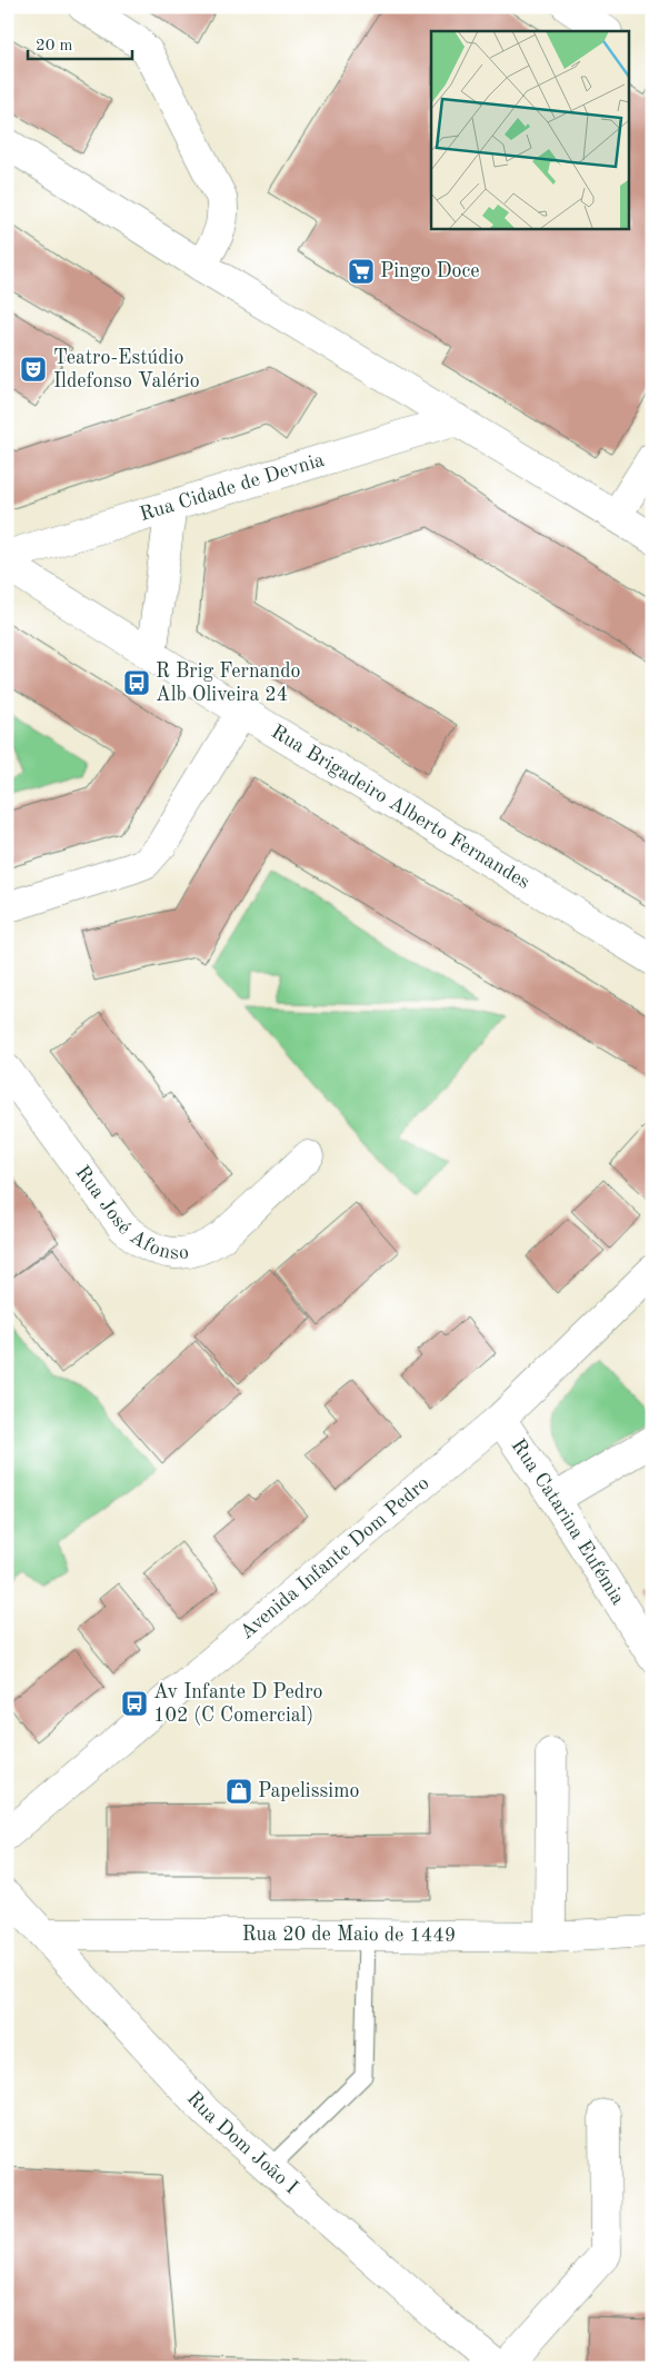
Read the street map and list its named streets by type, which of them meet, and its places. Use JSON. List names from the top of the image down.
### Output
{
  "streets": {
    "street": [
      "Rua Cidade de Devnia",
      "Rua Brigadeiro Alberto Fernandes",
      "Rua José Afonso",
      "Rua Catarina Eufémia",
      "Avenida Infante Dom Pedro",
      "Rua 20 de Maio de 1449",
      "Rua Dom João I"
    ]
  },
  "crossings": [
    ["Rua Catarina Eufémia", "Avenida Infante Dom Pedro"],
    ["Rua 20 de Maio de 1449", "Rua Dom João I"]
  ],
  "places": {
    "supermarket": ["Pingo Doce"],
    "theatre": ["Teatro-Estúdio Ildefonso Valério"],
    "bus stop": ["R Brig Fernando Alb Oliveira 24", "Av Infante D Pedro 102 (C Comercial)"],
    "shop": ["Papelissimo"]
  },
  "scale_bar": "20 m"
}
